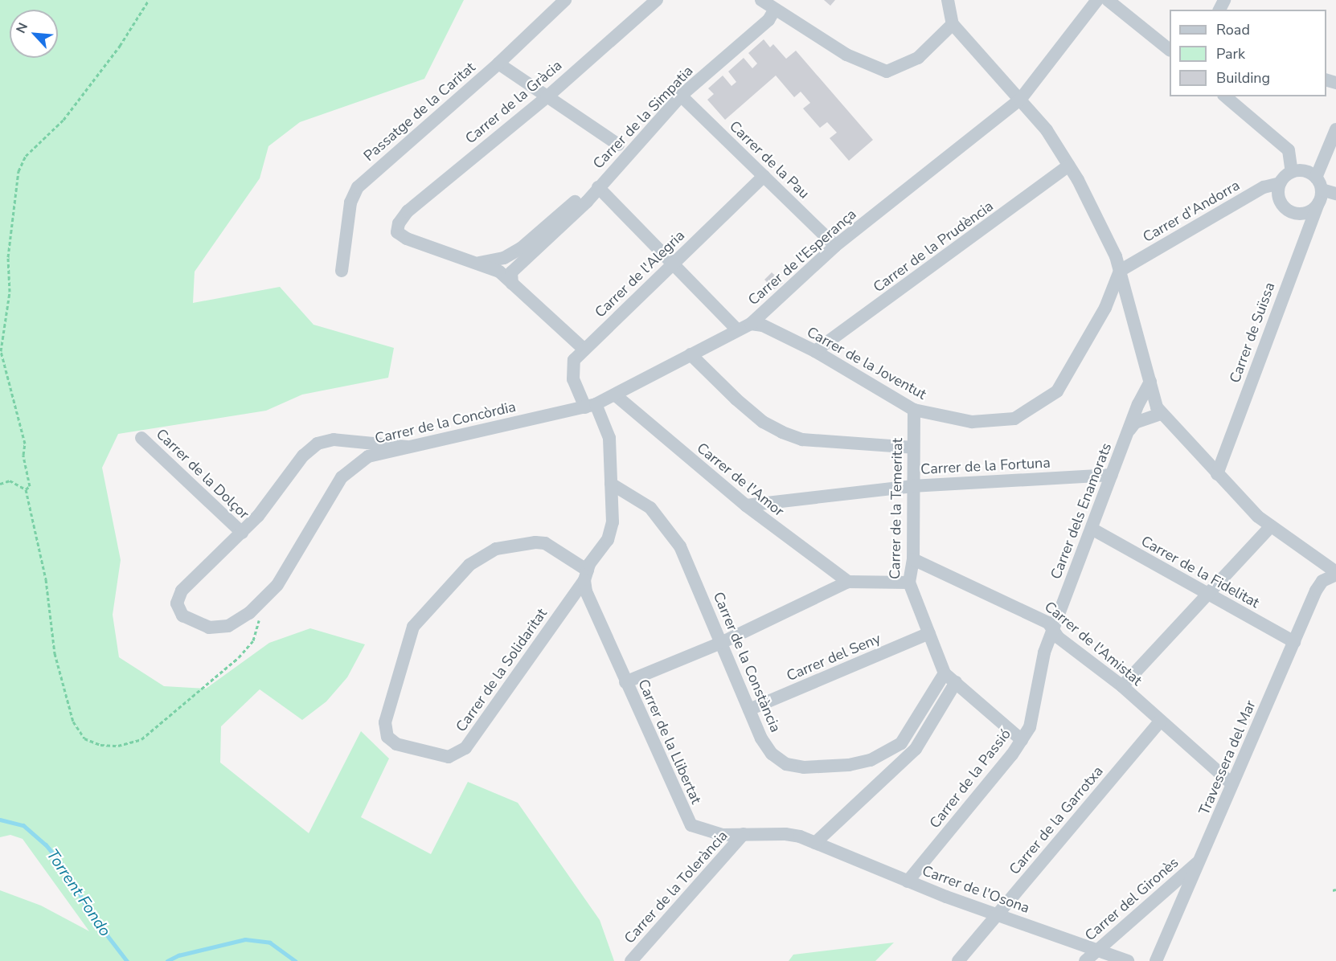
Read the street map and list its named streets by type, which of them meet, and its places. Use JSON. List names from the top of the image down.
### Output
{
  "streets": {
    "street": [
      "Carrer de la Gràcia",
      "Passatge de la Caritat",
      "Carrer de la Simpatia",
      "Carrer de la Pau",
      "Carrer d'Andorra",
      "Carrer de la Prudència",
      "Carrer de l'Esperança",
      "Carrer de l'Alegria",
      "Carrer de Suïssa",
      "Carrer de la Joventut",
      "Carrer de la Concòrdia",
      "Carrer de la Fortuna",
      "Carrer de la Dolçor",
      "Carrer de l'Amor",
      "Carrer de la Temeritat",
      "Carrer dels Enamorats",
      "Carrer de la Fidelitat",
      "Carrer de l'Amistat",
      "Carrer del Seny",
      "Carrer de la Constància",
      "Carrer de la Solidaritat",
      "Carrer de la Llibertat",
      "Travessera del Mar",
      "Carrer de la Passió",
      "Carrer de la Garrotxa",
      "Carrer de la Tolerància",
      "Carrer de l'Osona",
      "Carrer del Gironès"
    ]
  },
  "crossings": [
    ["Carrer de la Gràcia", "Carrer de la Simpatia"],
    ["Carrer de la Simpatia", "Carrer de la Pau"],
    ["Carrer de la Pau", "Carrer de l'Esperança"],
    ["Carrer de la Pau", "Carrer de l'Alegria"],
    ["Carrer d'Andorra", "Carrer de Suïssa"],
    ["Carrer d'Andorra", "Carrer de la Joventut"],
    ["Carrer de la Prudència", "Carrer de la Joventut"],
    ["Carrer de l'Esperança", "Carrer de l'Alegria"],
    ["Carrer de l'Esperança", "Carrer de la Joventut"],
    ["Carrer de l'Esperança", "Carrer de la Concòrdia"],
    ["Carrer de l'Esperança", "Carrer de l'Amor"],
    ["Carrer de l'Esperança", "Carrer de la Solidaritat"],
    ["Carrer de l'Alegria", "Carrer de la Concòrdia"],
    ["Carrer de l'Alegria", "Carrer de la Solidaritat"],
    ["Carrer de la Joventut", "Carrer de la Temeritat"],
    ["Carrer de la Concòrdia", "Carrer de la Dolçor"],
    ["Carrer de la Concòrdia", "Carrer de la Solidaritat"],
    ["Carrer de la Fortuna", "Carrer de l'Amor"],
    ["Carrer de la Fortuna", "Carrer de la Temeritat"],
    ["Carrer de la Fortuna", "Carrer dels Enamorats"],
    ["Carrer de la Temeritat", "Carrer de l'Amistat"],
    ["Carrer de la Temeritat", "Carrer del Seny"],
    ["Carrer de la Temeritat", "Carrer de la Constància"],
    ["Carrer dels Enamorats", "Carrer de la Fidelitat"],
    ["Carrer dels Enamorats", "Carrer de l'Amistat"],
    ["Carrer dels Enamorats", "Carrer de la Passió"],
    ["Carrer de la Fidelitat", "Travessera del Mar"],
    ["Carrer de l'Amistat", "Travessera del Mar"],
    ["Carrer de l'Amistat", "Carrer de la Passió"],
    ["Carrer de l'Amistat", "Carrer de la Garrotxa"],
    ["Carrer del Seny", "Carrer de la Constància"],
    ["Carrer de la Constància", "Carrer de la Solidaritat"],
    ["Carrer de la Solidaritat", "Carrer de la Llibertat"],
    ["Carrer de la Llibertat", "Carrer de la Tolerància"],
    ["Carrer de la Llibertat", "Carrer de l'Osona"],
    ["Travessera del Mar", "Carrer del Gironès"],
    ["Carrer de la Passió", "Carrer de l'Osona"],
    ["Carrer de la Garrotxa", "Carrer de l'Osona"],
    ["Carrer de l'Osona", "Carrer del Gironès"]
  ],
  "water": ["Torrent Fondo"],
  "legend": ["Road", "Park", "Building"],
  "north": "top left"
}
